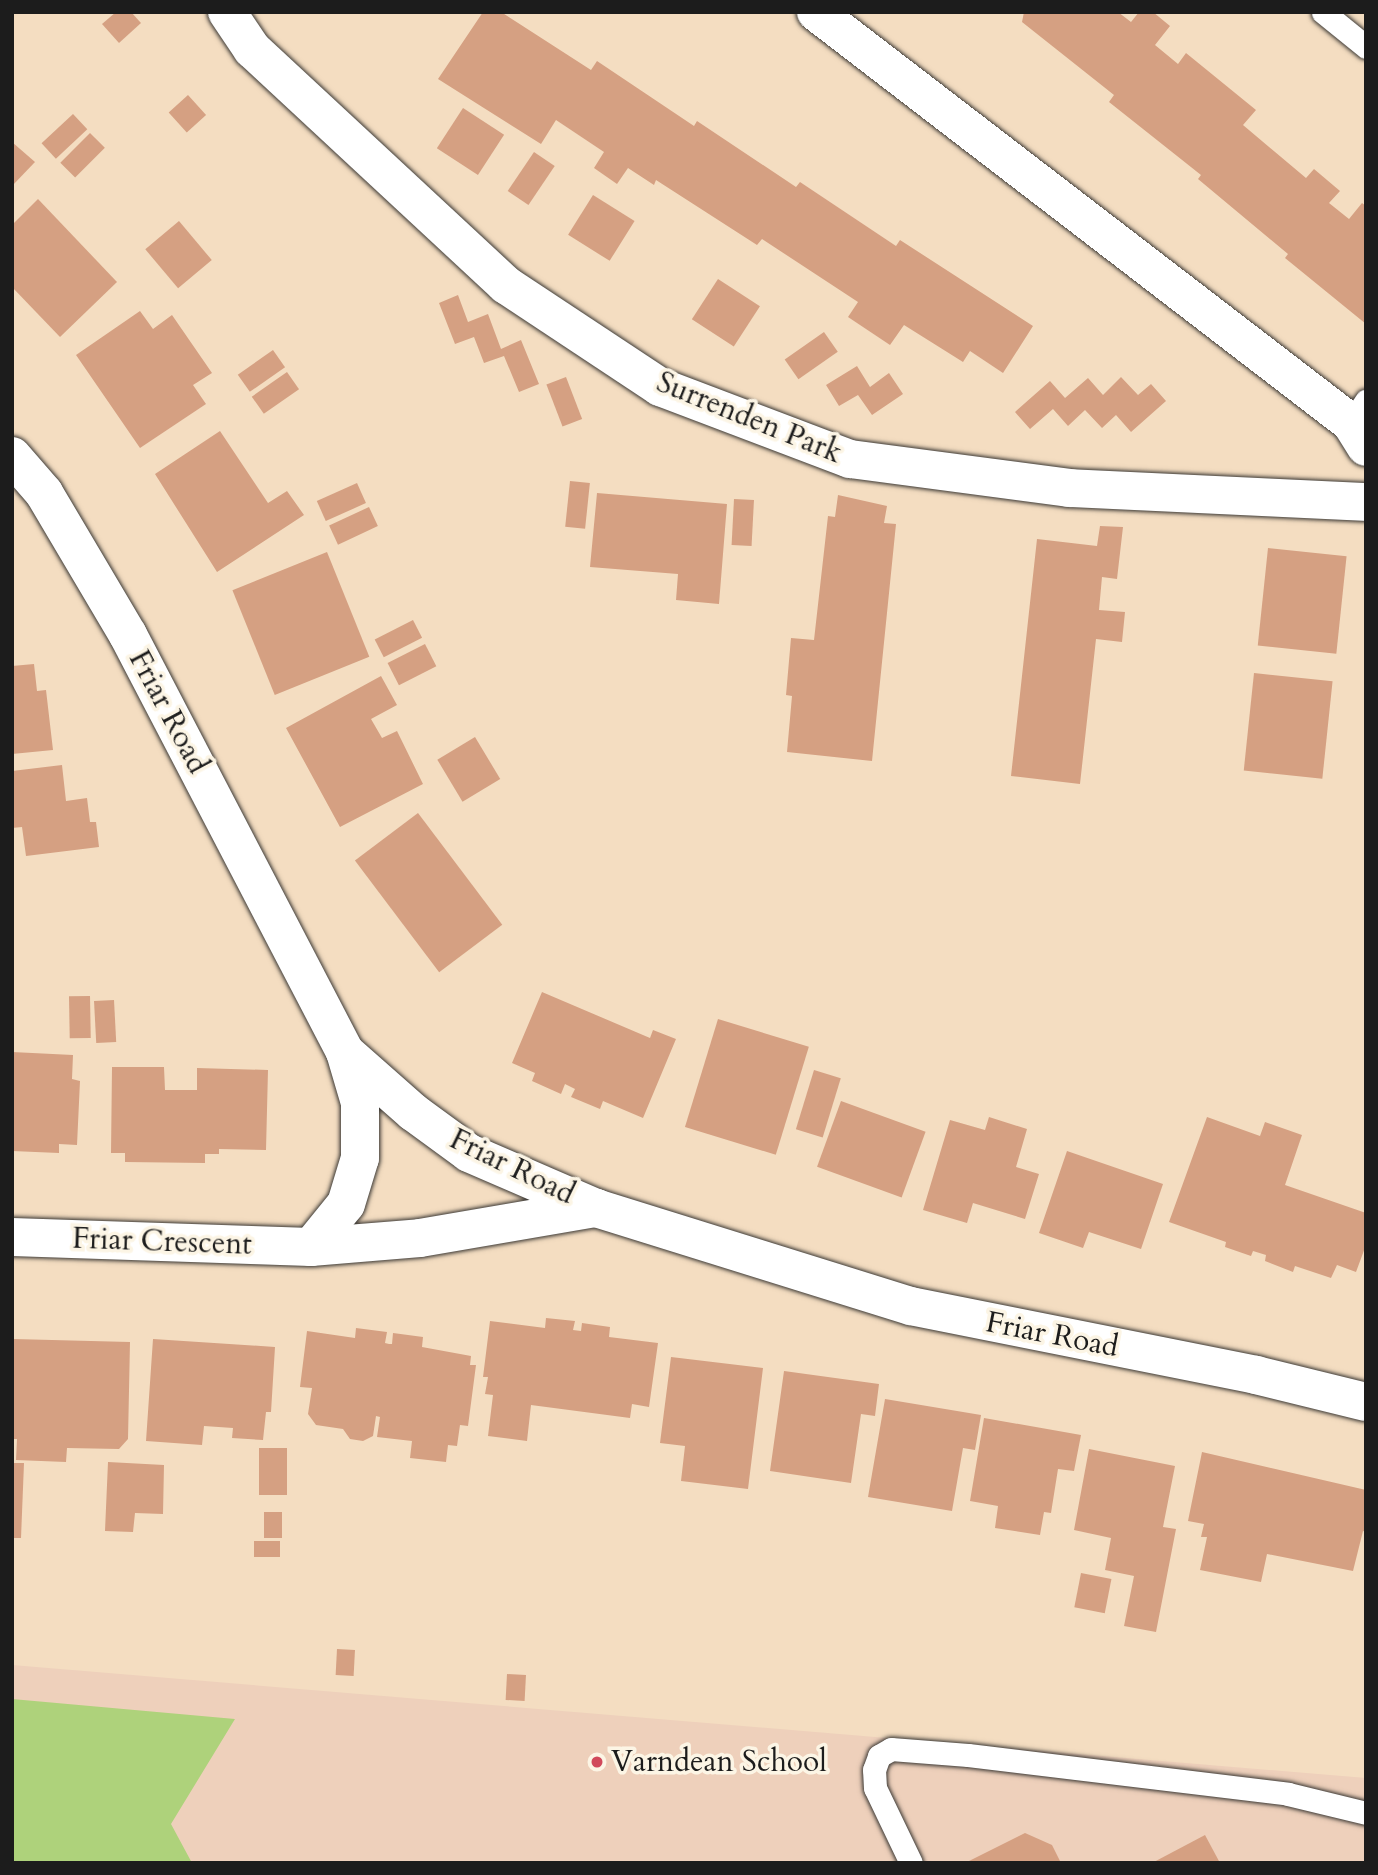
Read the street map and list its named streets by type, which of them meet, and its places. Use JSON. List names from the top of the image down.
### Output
{
  "streets": {
    "street": ["Surrenden Park", "Friar Road", "Friar Crescent"]
  },
  "crossings": [
    ["Friar Road", "Friar Crescent"]
  ],
  "places": ["Varndean School"]
}
